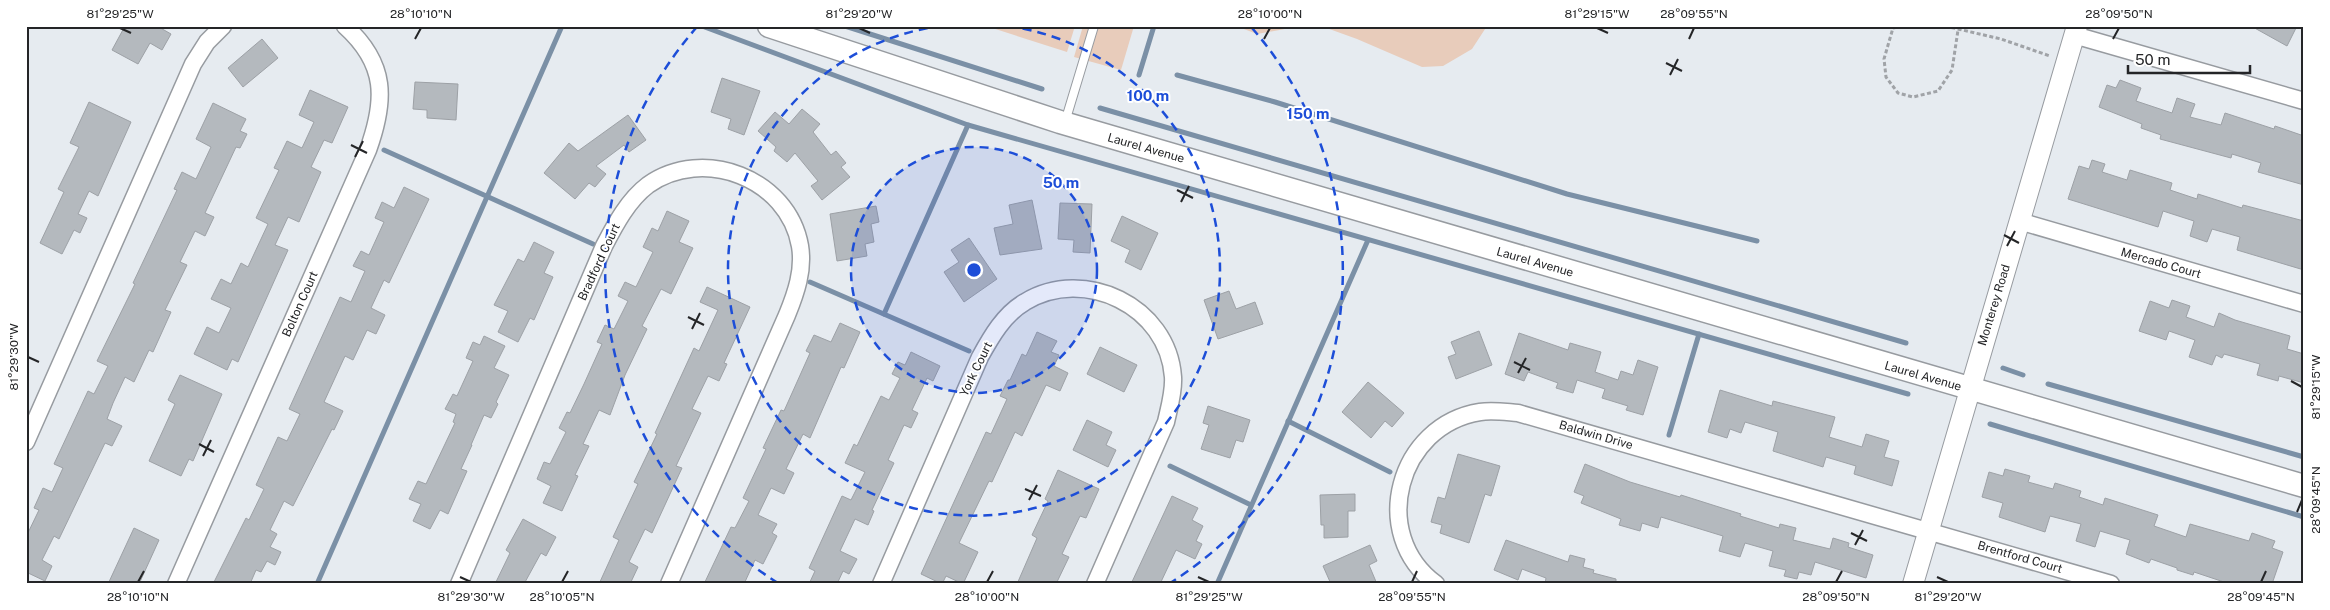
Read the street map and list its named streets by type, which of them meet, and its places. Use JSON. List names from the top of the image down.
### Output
{
  "streets": {
    "main road": ["Laurel Avenue"],
    "street": [
      "Bradford Court",
      "Mercado Court",
      "Bolton Court",
      "Monterey Road",
      "York Court",
      "Baldwin Drive",
      "Brentford Court"
    ]
  },
  "crossings": [
    ["Laurel Avenue", "Monterey Road"],
    ["Mercado Court", "Monterey Road"],
    ["Monterey Road", "Baldwin Drive"],
    ["Monterey Road", "Brentford Court"],
    ["Baldwin Drive", "Brentford Court"]
  ],
  "scale_bar": "50 m",
  "coordinates": [
    "81°29'25\"W",
    "28°10'10\"N",
    "81°29'20\"W",
    "28°10'00\"N",
    "81°29'15\"W",
    "28°09'55\"N",
    "28°09'50\"N",
    "81°29'30\"W",
    "28°09'45\"N",
    "28°10'05\"N"
  ],
  "rings": ["100 m", "150 m", "50 m"]
}
